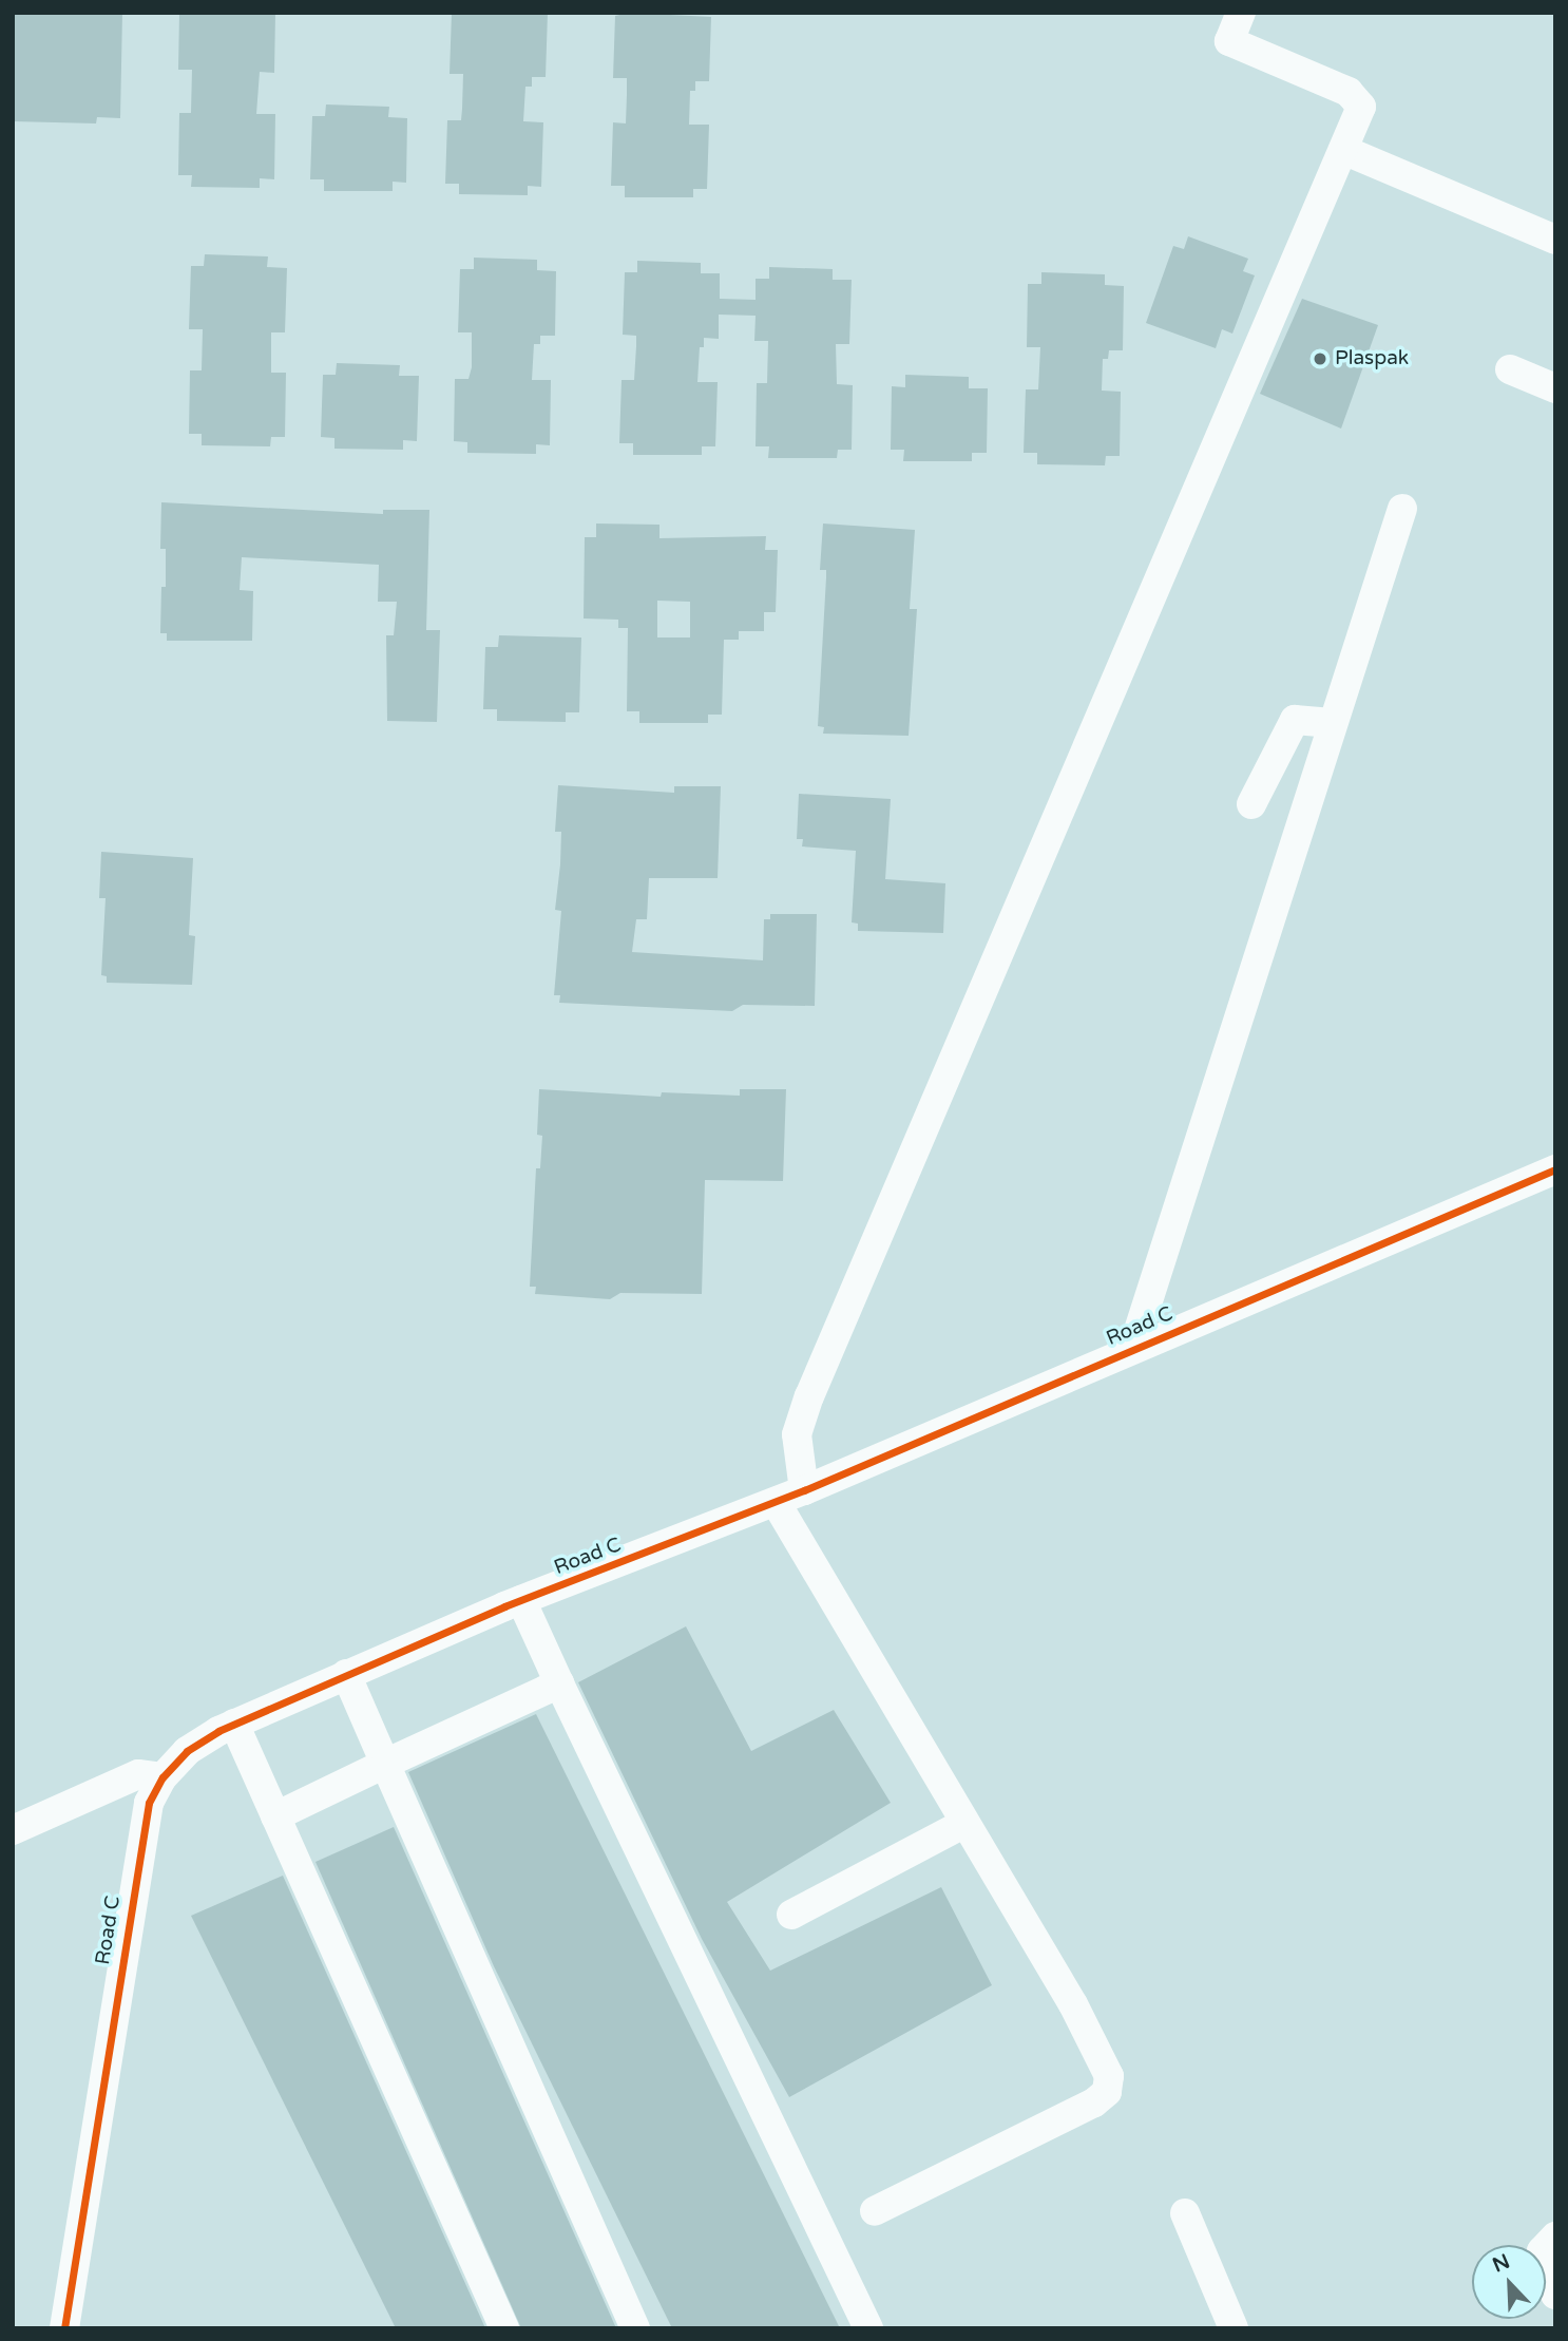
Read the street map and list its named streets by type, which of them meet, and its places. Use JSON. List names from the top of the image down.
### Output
{
  "streets": {
    "street": ["Road C"]
  },
  "places": ["Plaspak"],
  "north": "top left"
}
